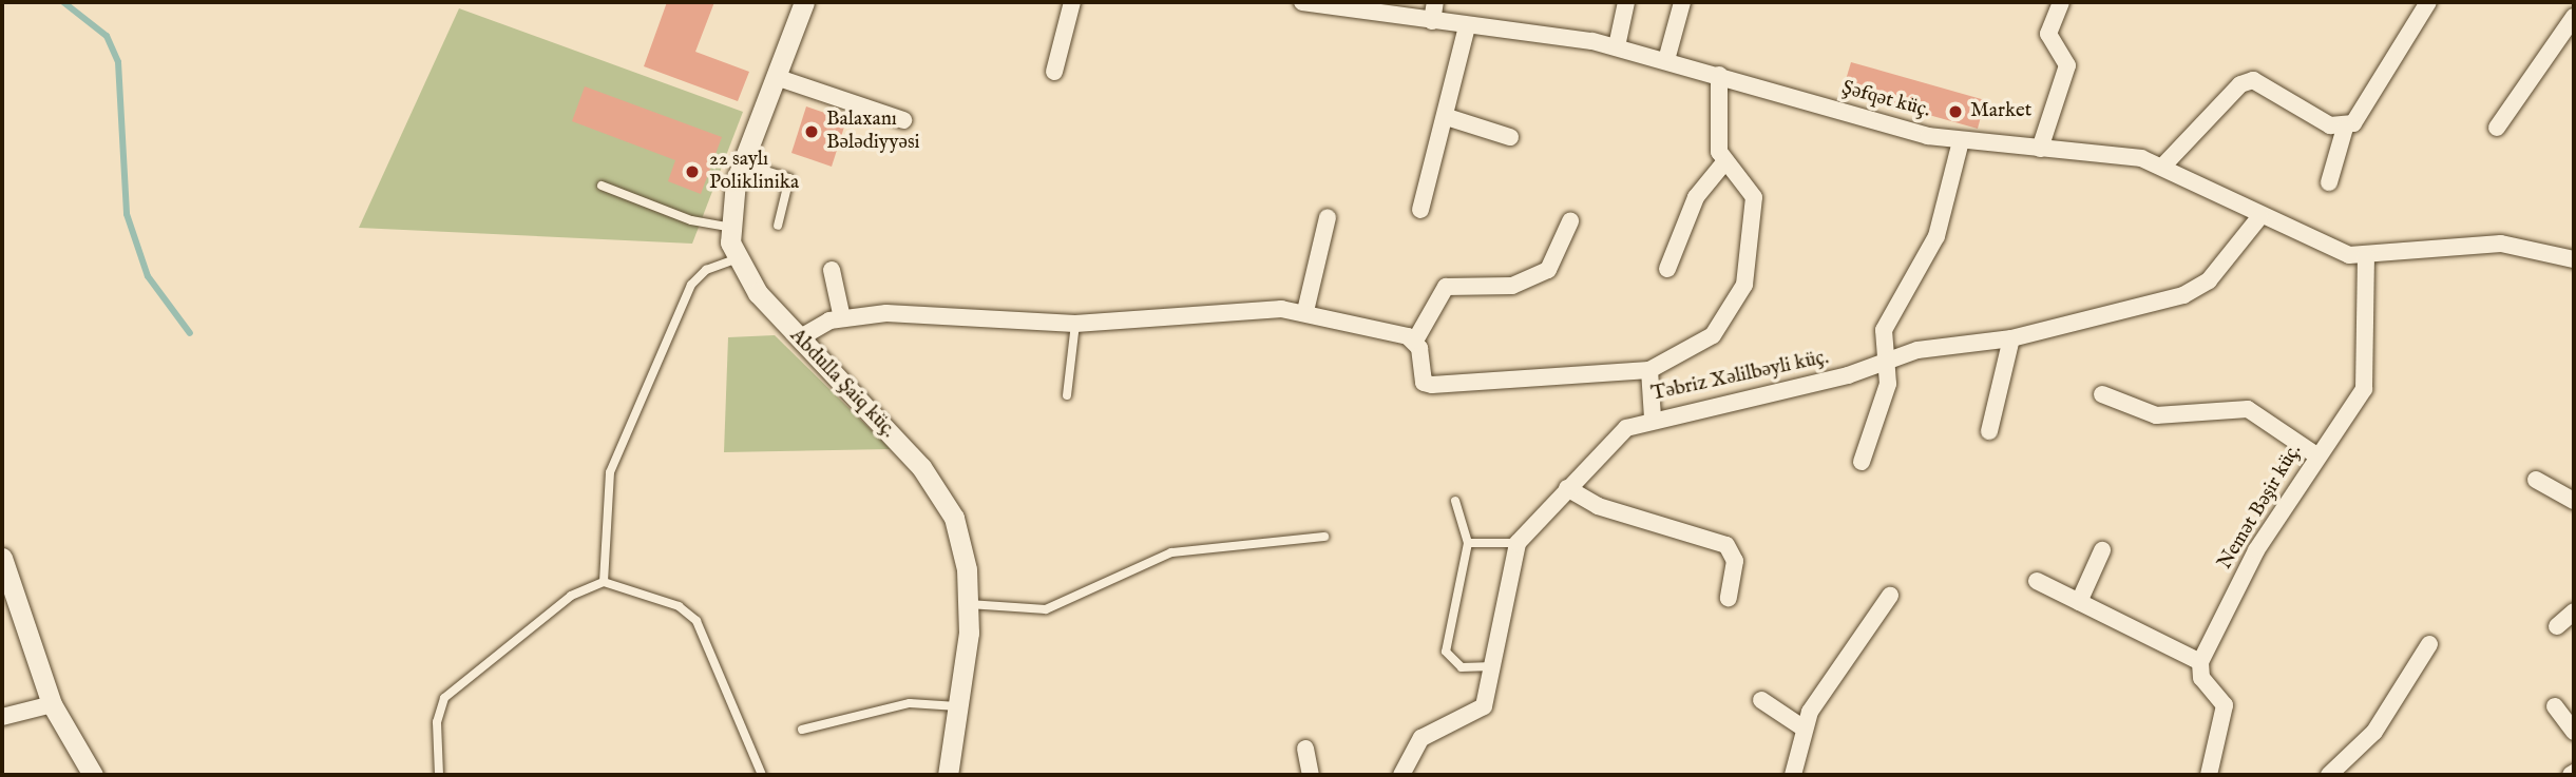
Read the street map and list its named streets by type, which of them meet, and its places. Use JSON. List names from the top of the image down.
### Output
{
  "streets": {
    "street": [
      "Şəfqət küç.",
      "Təbriz Xəlilbəyli küç.",
      "Abdulla Şaiq küç.",
      "Nemət Bəşir küç."
    ]
  },
  "crossings": [
    ["Şəfqət küç.", "Təbriz Xəlilbəyli küç."],
    ["Şəfqət küç.", "Nemət Bəşir küç."]
  ],
  "places": ["Market", "Balaxanı Bələdiyyəsi", "22 saylı Poliklinika"]
}
